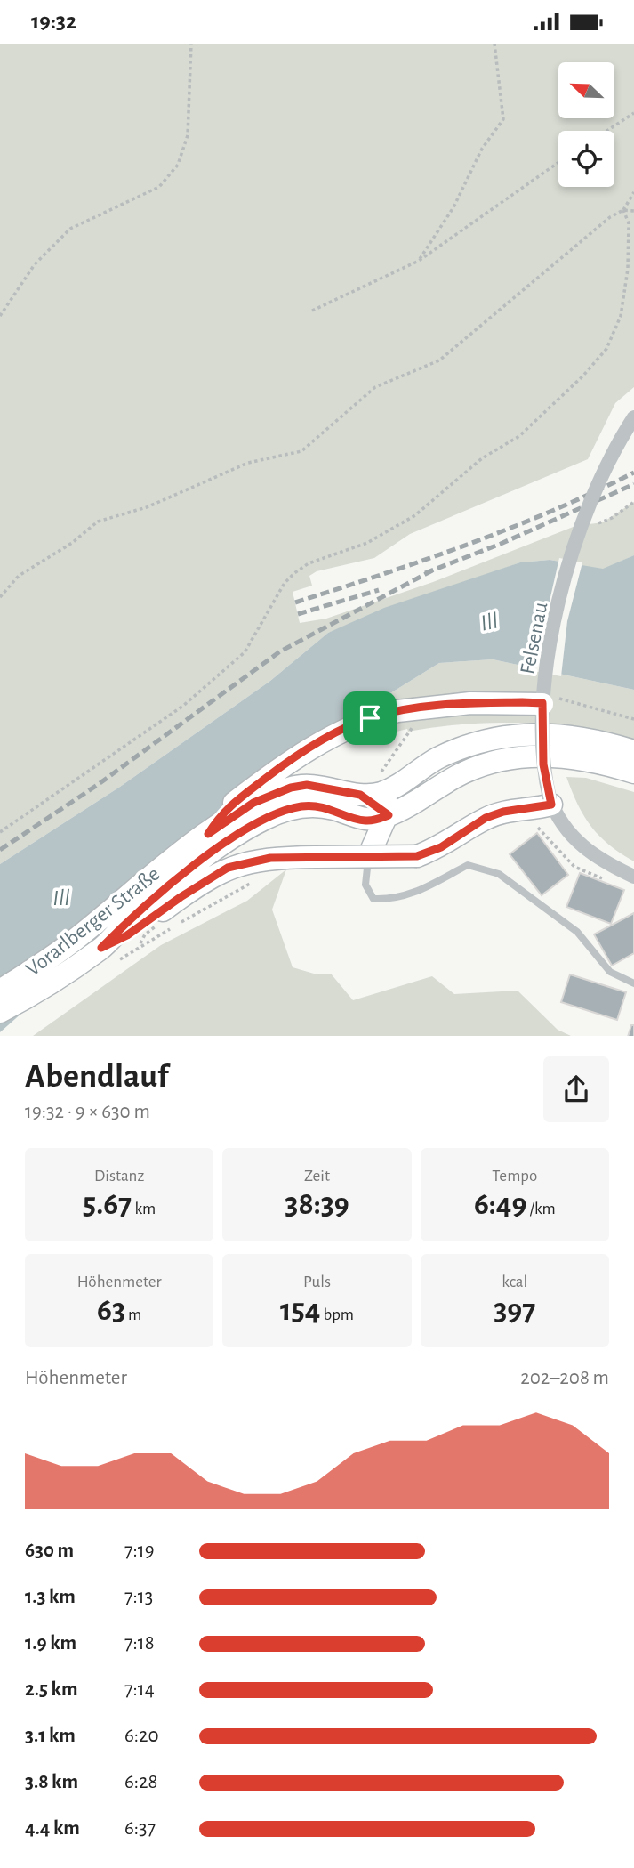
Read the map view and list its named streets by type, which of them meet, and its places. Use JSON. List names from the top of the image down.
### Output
{
  "streets": {
    "main road": ["Vorarlberger Straße"],
    "street": ["Felsenau"]
  },
  "water": ["Ill"],
  "north": "top left",
  "page": {
    "status": "19:32",
    "heading": ["Abendlauf", "19:32 · 9 × 630 m"],
    "stats": [
      ["Distanz", "5.67 km"],
      ["Zeit", "38:39"],
      ["Tempo", "6:49 /km"],
      ["Höhenmeter", "63 m"],
      ["Puls", "154 bpm"],
      ["kcal", "397"]
    ],
    "chart": ["Höhenmeter", "202–208 m"],
    "list": [
      {
        "name": "630 m",
        "note": "7:19"
      },
      {
        "name": "1.3 km",
        "note": "7:13"
      },
      {
        "name": "1.9 km",
        "note": "7:18"
      },
      {
        "name": "2.5 km",
        "note": "7:14"
      },
      {
        "name": "3.1 km",
        "note": "6:20"
      },
      {
        "name": "3.8 km",
        "note": "6:28"
      },
      {
        "name": "4.4 km",
        "note": "6:37"
      }
    ]
  }
}
